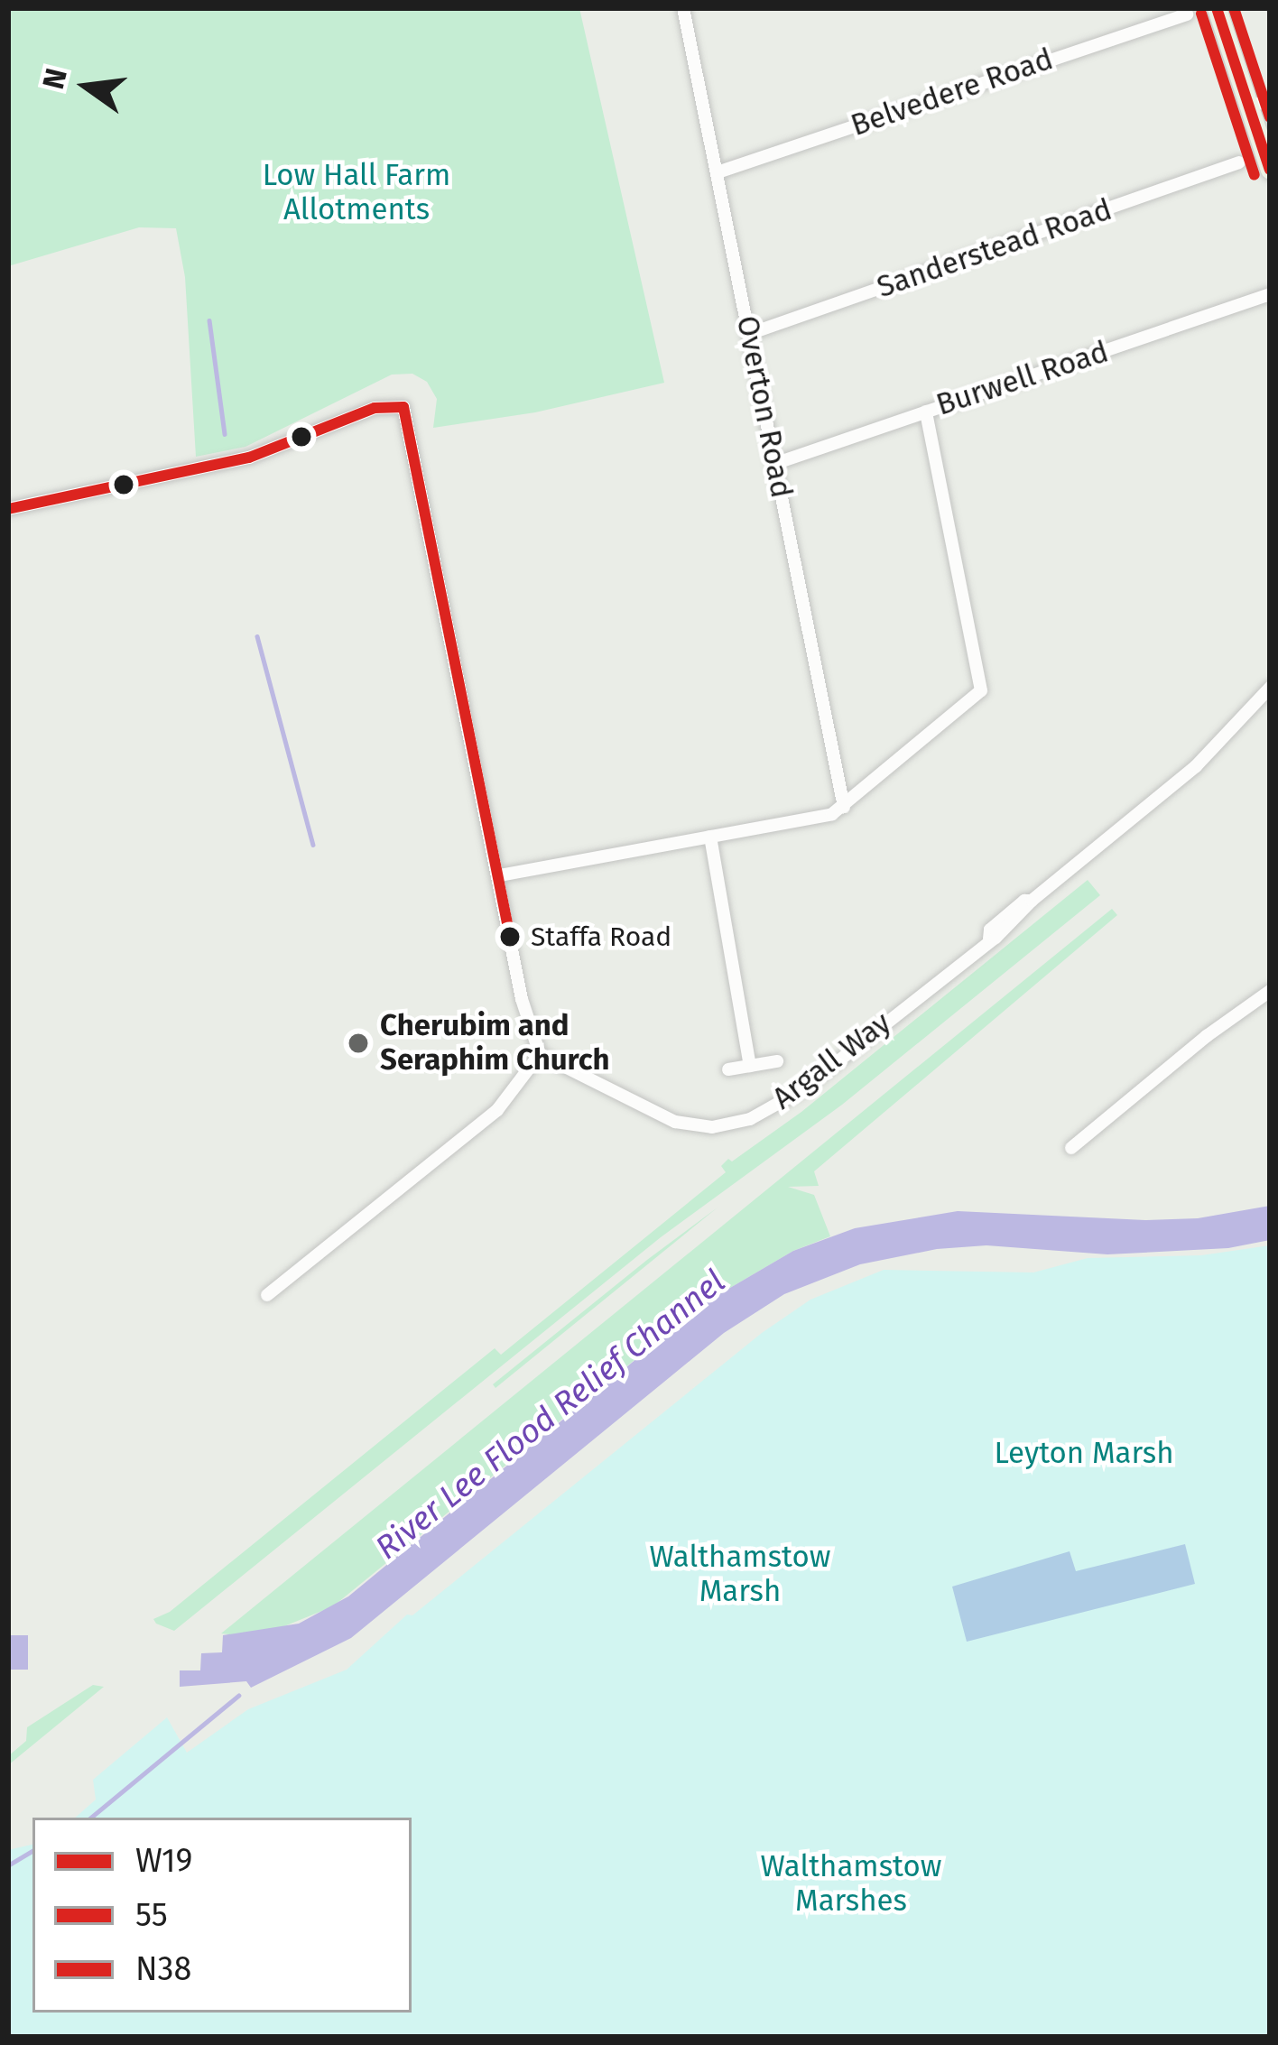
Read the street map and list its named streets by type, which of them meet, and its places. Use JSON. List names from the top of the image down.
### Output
{
  "streets": {
    "street": [
      "Belvedere Road",
      "Sanderstead Road",
      "Burwell Road",
      "Overton Road",
      "Argall Way"
    ]
  },
  "crossings": [
    ["Belvedere Road", "Overton Road"],
    ["Sanderstead Road", "Overton Road"],
    ["Burwell Road", "Overton Road"]
  ],
  "water": ["River Lee Flood Relief Channel"],
  "parks": [
    "Low Hall Farm Allotments",
    "Leyton Marsh",
    "Walthamstow Marsh",
    "Walthamstow Marshes"
  ],
  "places": ["Staffa Road", "Cherubim and Seraphim Church"],
  "lines": ["transit line 55", "transit line N38", "transit line W19"],
  "legend": ["W19", "55", "N38"],
  "north": "left"
}
